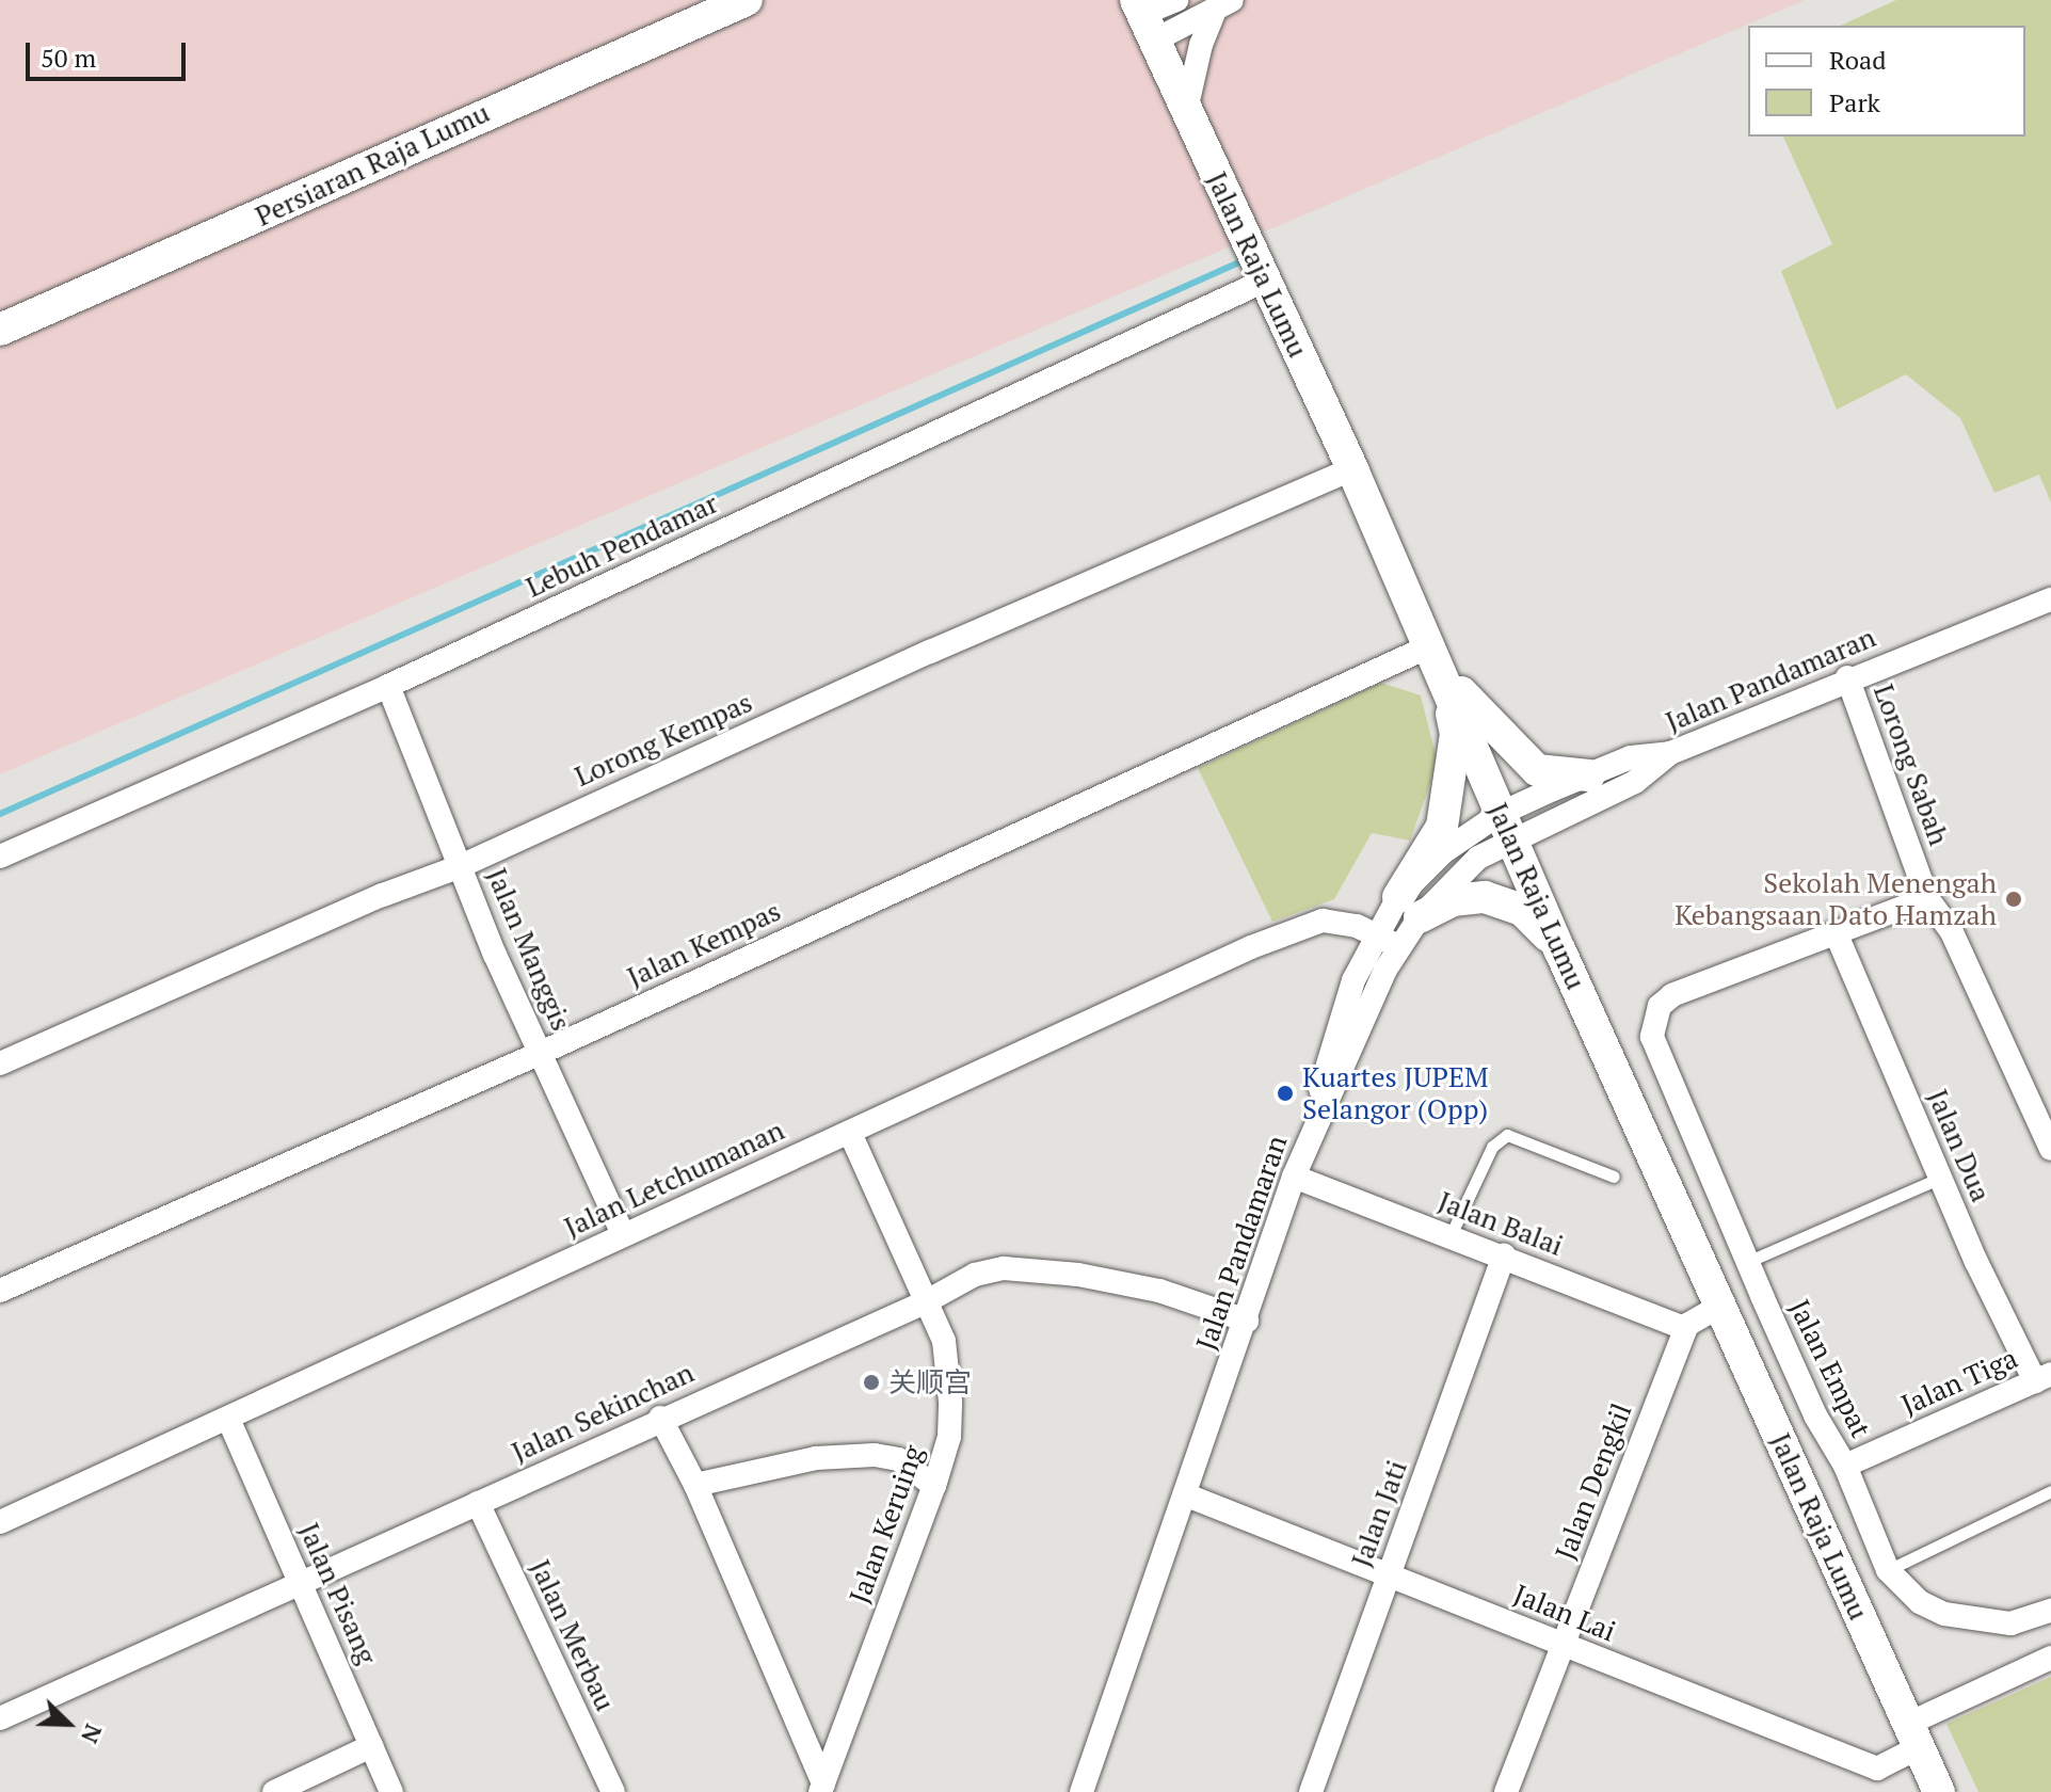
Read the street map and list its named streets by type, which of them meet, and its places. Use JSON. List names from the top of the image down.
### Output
{
  "streets": {
    "street": [
      "Persiaran Raja Lumu",
      "Jalan Raja Lumu",
      "Lebuh Pendamar",
      "Jalan Pandamaran",
      "Lorong Kempas",
      "Lorong Sabah",
      "Jalan Kempas",
      "Jalan Manggis",
      "Jalan Dua",
      "Jalan Letchumanan",
      "Jalan Balai",
      "Jalan Empat",
      "Jalan Tiga",
      "Jalan Sekinchan",
      "Jalan Dengkil",
      "Jalan Jati",
      "Jalan Keruing",
      "Jalan Pisang",
      "Jalan Lai",
      "Jalan Merbau"
    ]
  },
  "crossings": [
    ["Jalan Raja Lumu", "Lebuh Pendamar"],
    ["Jalan Raja Lumu", "Jalan Pandamaran"],
    ["Jalan Raja Lumu", "Lorong Kempas"],
    ["Jalan Raja Lumu", "Jalan Kempas"],
    ["Lebuh Pendamar", "Jalan Manggis"],
    ["Jalan Pandamaran", "Lorong Sabah"],
    ["Jalan Pandamaran", "Jalan Letchumanan"],
    ["Jalan Pandamaran", "Jalan Balai"],
    ["Jalan Pandamaran", "Jalan Sekinchan"],
    ["Jalan Pandamaran", "Jalan Lai"],
    ["Lorong Kempas", "Jalan Manggis"],
    ["Jalan Kempas", "Jalan Manggis"],
    ["Jalan Manggis", "Jalan Letchumanan"],
    ["Jalan Dua", "Jalan Empat"],
    ["Jalan Dua", "Jalan Tiga"],
    ["Jalan Letchumanan", "Jalan Keruing"],
    ["Jalan Letchumanan", "Jalan Pisang"],
    ["Jalan Balai", "Jalan Dengkil"],
    ["Jalan Balai", "Jalan Jati"],
    ["Jalan Empat", "Jalan Tiga"],
    ["Jalan Sekinchan", "Jalan Keruing"],
    ["Jalan Sekinchan", "Jalan Pisang"],
    ["Jalan Sekinchan", "Jalan Merbau"],
    ["Jalan Dengkil", "Jalan Lai"],
    ["Jalan Jati", "Jalan Lai"]
  ],
  "places": ["Sekolah Menengah Kebangsaan Dato Hamzah", "Kuartes JUPEM Selangor (Opp)", "关顺宫"],
  "legend": ["Road", "Park"],
  "scale_bar": "50 m",
  "north": "bottom right"
}
